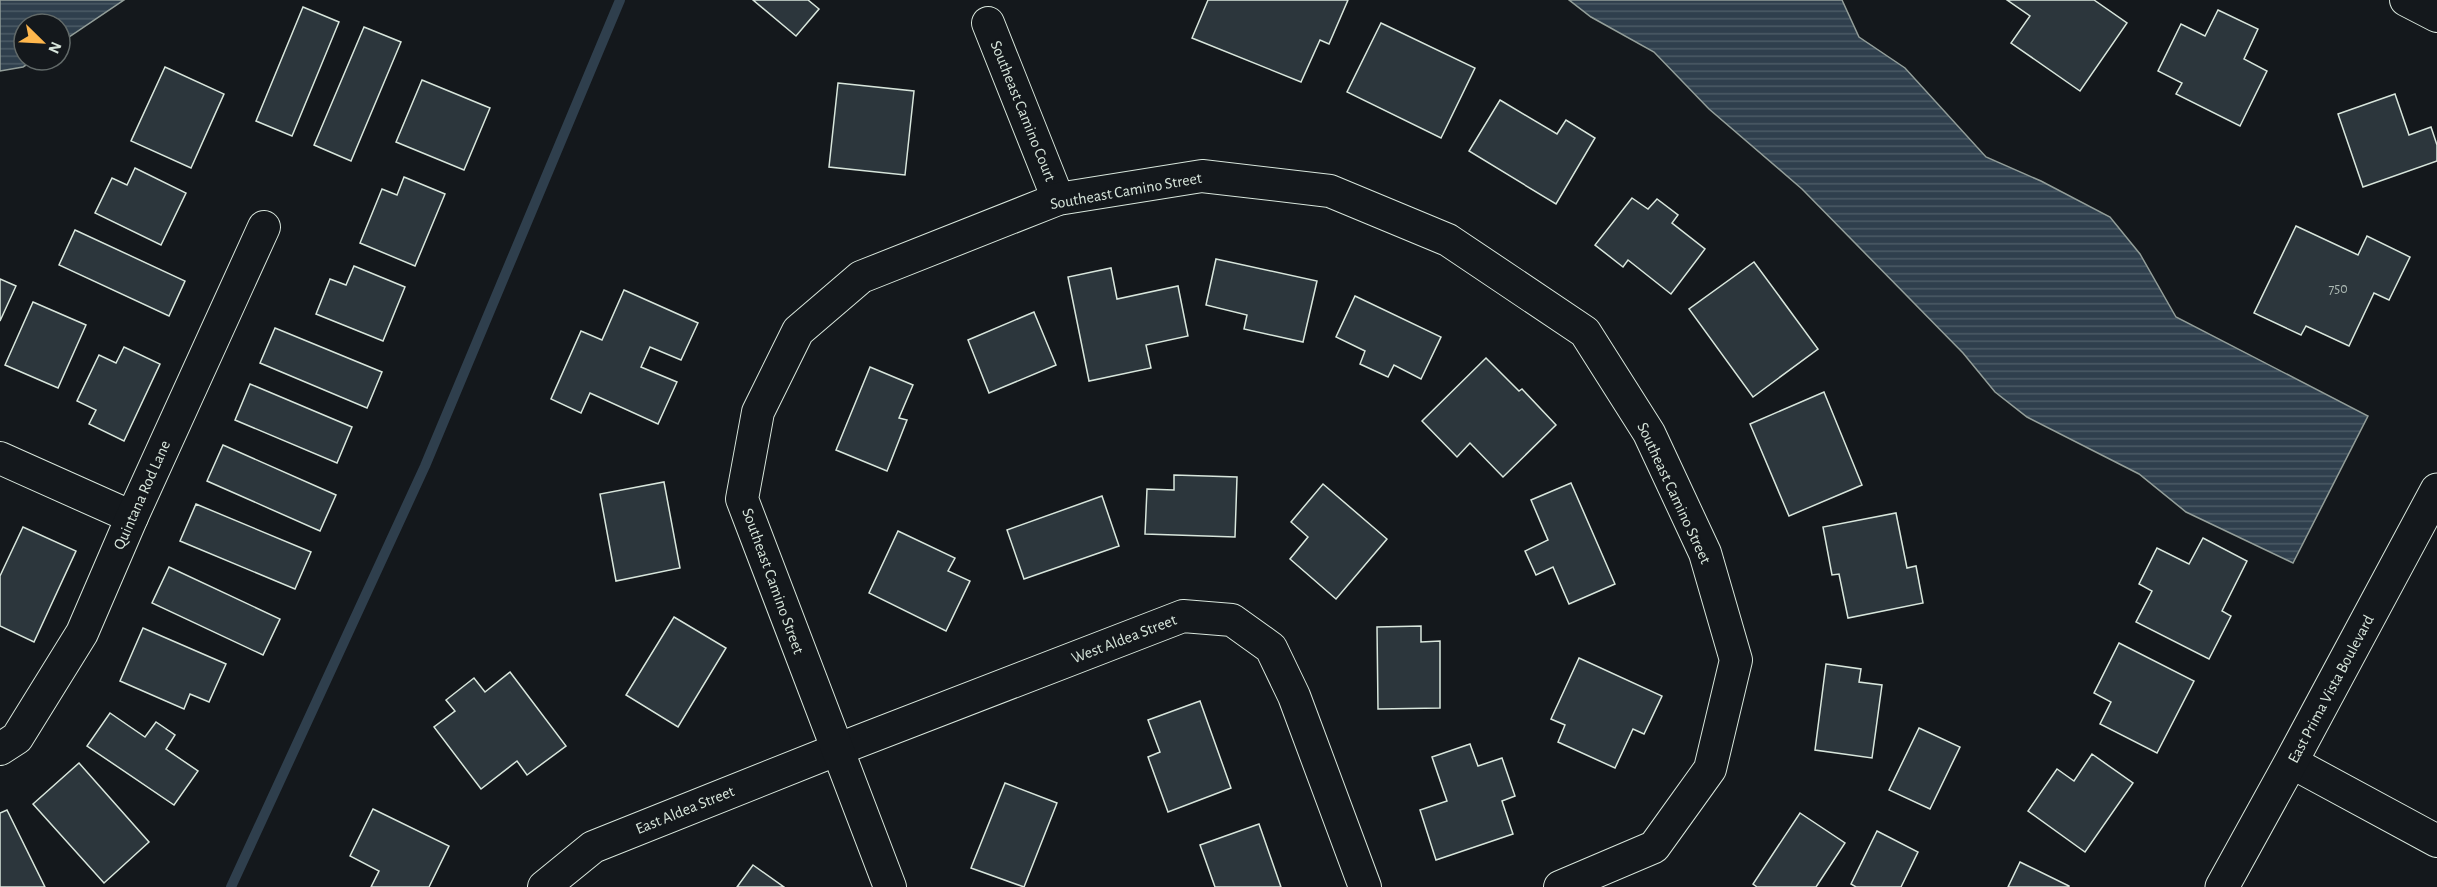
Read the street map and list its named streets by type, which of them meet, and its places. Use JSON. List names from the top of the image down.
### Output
{
  "streets": {
    "main road": ["East Prima Vista Boulevard"],
    "street": [
      "Southeast Camino Court",
      "Southeast Camino Street",
      "Quintana Rod Lane",
      "West Aldea Street",
      "East Aldea Street"
    ]
  },
  "crossings": [
    ["Southeast Camino Court", "Southeast Camino Street"],
    ["Southeast Camino Street", "West Aldea Street"],
    ["Southeast Camino Street", "East Aldea Street"],
    ["West Aldea Street", "East Aldea Street"]
  ],
  "house_numbers": ["750"],
  "north": "bottom right"
}
